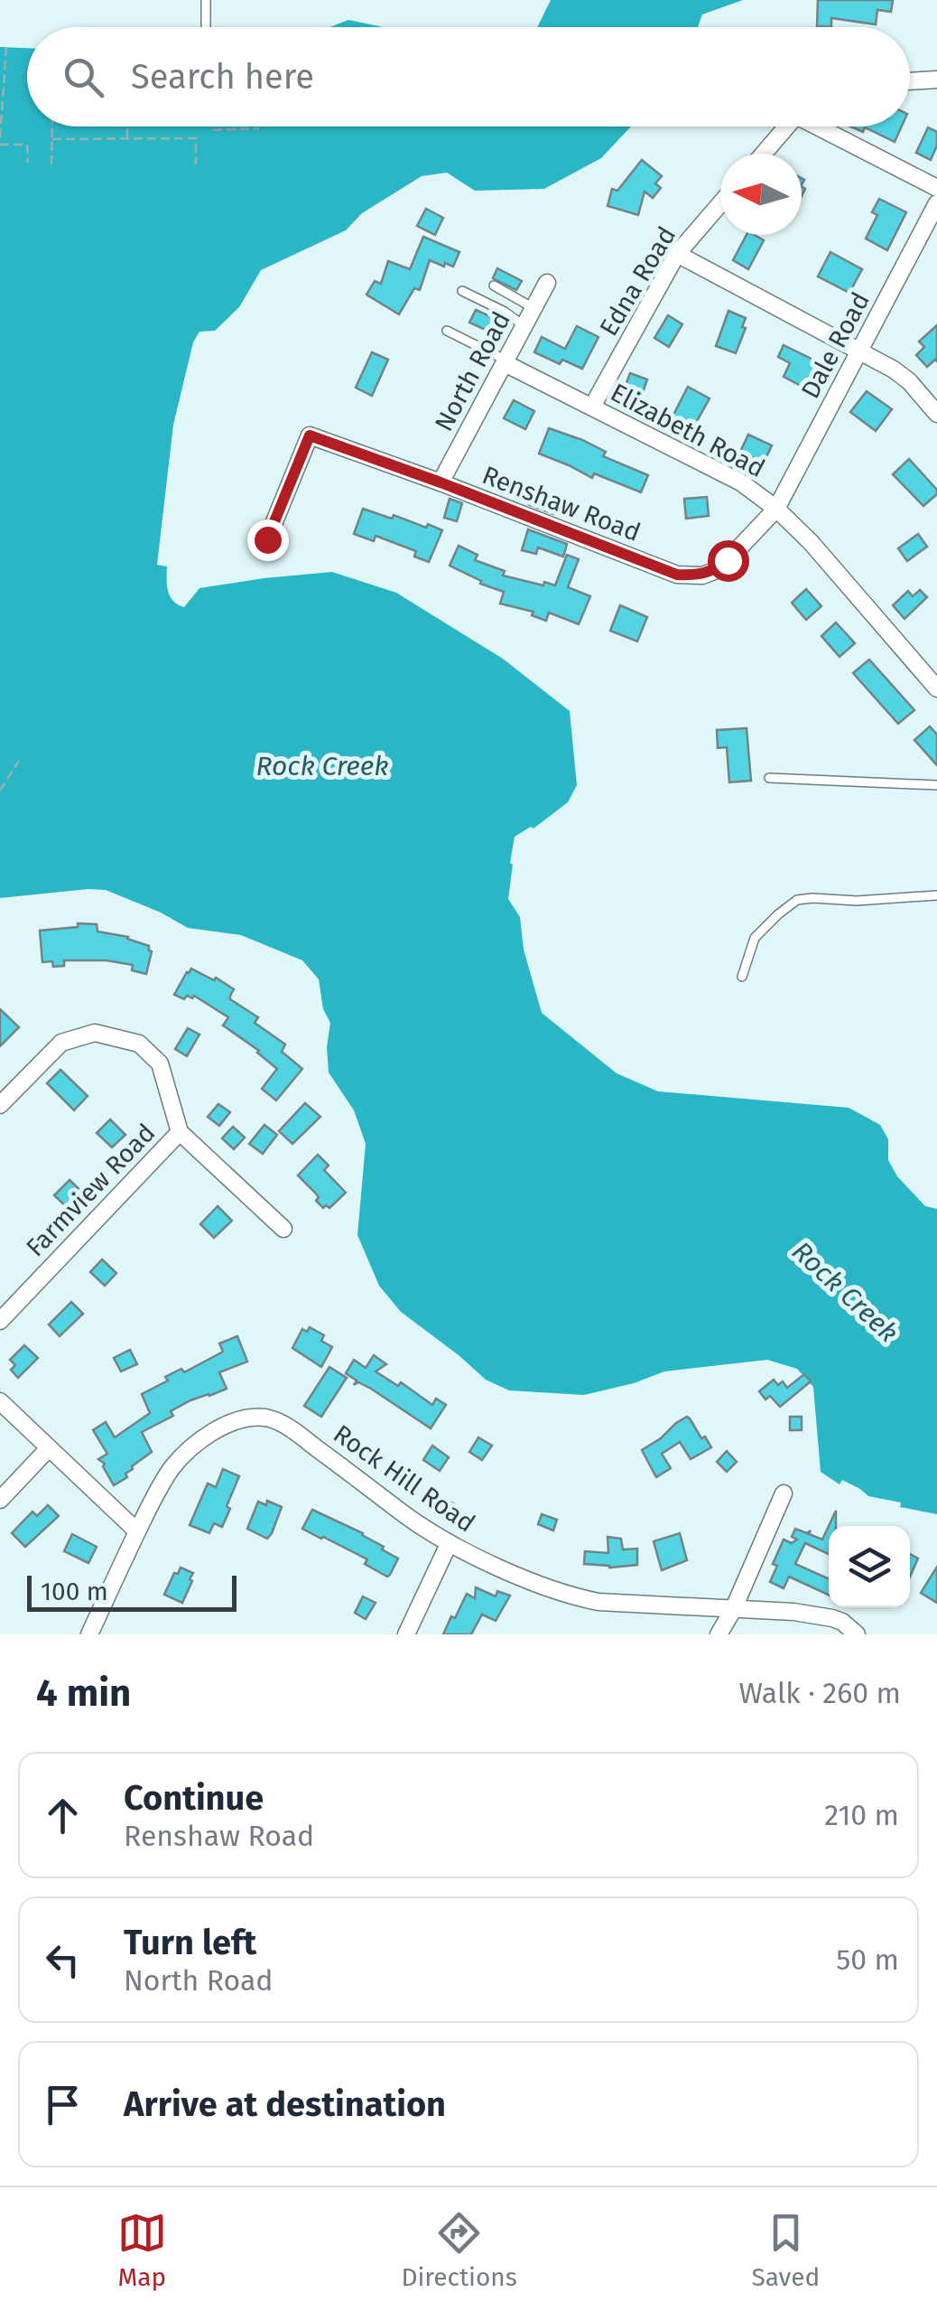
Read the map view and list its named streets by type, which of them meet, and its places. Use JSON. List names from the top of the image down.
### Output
{
  "streets": {
    "street": [
      "Edna Road",
      "Dale Road",
      "North Road",
      "Elizabeth Road",
      "Renshaw Road",
      "Farmview Road",
      "Rock Hill Road"
    ]
  },
  "crossings": [
    ["Edna Road", "Elizabeth Road"],
    ["Dale Road", "Elizabeth Road"],
    ["Dale Road", "Renshaw Road"],
    ["North Road", "Elizabeth Road"],
    ["North Road", "Renshaw Road"],
    ["Elizabeth Road", "Renshaw Road"]
  ],
  "water": ["Rock Creek"],
  "scale_bar": "100 m",
  "north": "left",
  "page": {
    "search": "Search here",
    "scale": "100 m",
    "heading": ["4 min", "Walk · 260 m"],
    "list": [
      ["Continue", "Renshaw Road", "210 m"],
      ["Turn left", "North Road", "50 m"],
      "Arrive at destination"
    ],
    "nav": ["Map", "Directions", "Saved"]
  }
}
